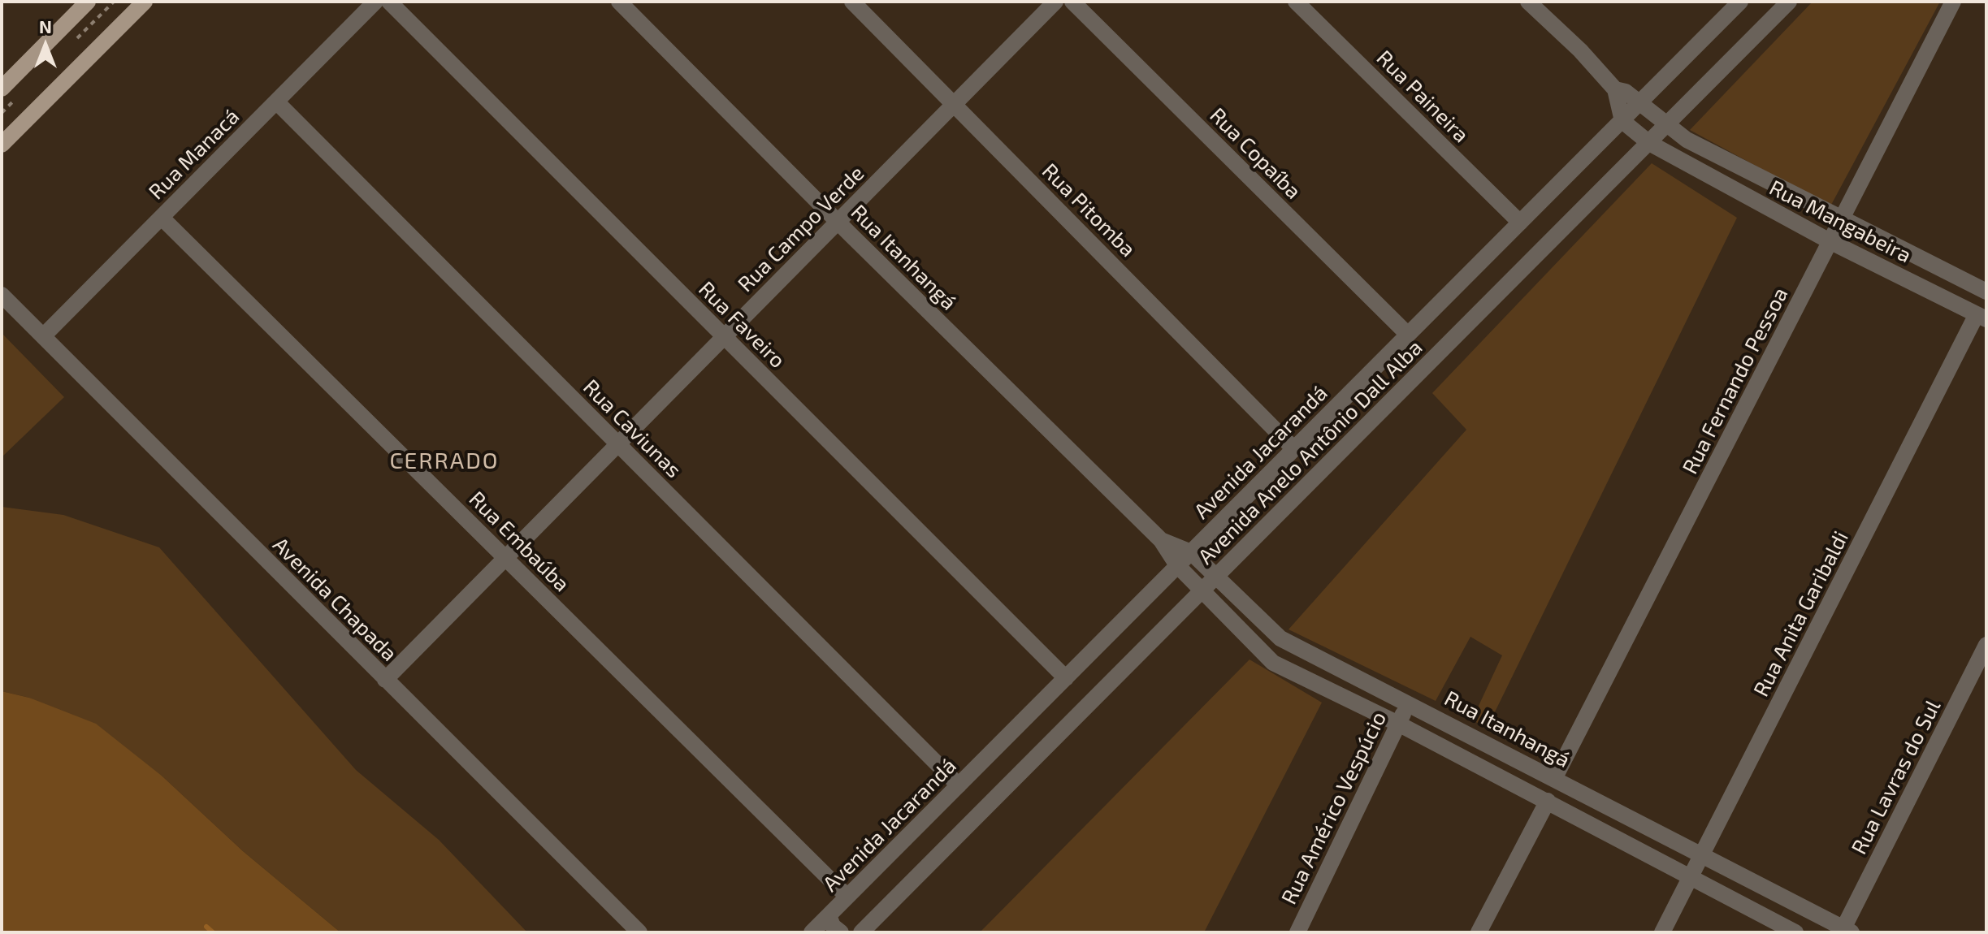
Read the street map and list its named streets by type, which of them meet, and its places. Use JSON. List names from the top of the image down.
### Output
{
  "streets": {
    "street": [
      "Rua Paineira",
      "Rua Copaíba",
      "Rua Manacá",
      "Rua Pitomba",
      "Rua Mangabeira",
      "Rua Campo Verde",
      "Rua Itanhangá",
      "Rua Faveiro",
      "Rua Fernando Pessoa",
      "Rua Caviunas",
      "Avenida Jacarandá",
      "Avenida Anelo Antônio Dall Alba",
      "Rua Embaúba",
      "Avenida Chapada",
      "Rua Anita Garibaldi",
      "Rua Lavras do Sul",
      "Rua Américo Vespúcio"
    ]
  },
  "crossings": [
    ["Rua Paineira", "Avenida Jacarandá"],
    ["Rua Copaíba", "Avenida Jacarandá"],
    ["Rua Manacá", "Rua Caviunas"],
    ["Rua Manacá", "Rua Embaúba"],
    ["Rua Manacá", "Avenida Chapada"],
    ["Rua Pitomba", "Rua Campo Verde"],
    ["Rua Pitomba", "Avenida Jacarandá"],
    ["Rua Mangabeira", "Rua Fernando Pessoa"],
    ["Rua Mangabeira", "Avenida Jacarandá"],
    ["Rua Mangabeira", "Avenida Anelo Antônio Dall Alba"],
    ["Rua Mangabeira", "Rua Anita Garibaldi"],
    ["Rua Campo Verde", "Rua Itanhangá"],
    ["Rua Campo Verde", "Rua Faveiro"],
    ["Rua Campo Verde", "Rua Caviunas"],
    ["Rua Campo Verde", "Rua Embaúba"],
    ["Rua Campo Verde", "Avenida Chapada"],
    ["Rua Itanhangá", "Rua Fernando Pessoa"],
    ["Rua Itanhangá", "Avenida Jacarandá"],
    ["Rua Itanhangá", "Avenida Anelo Antônio Dall Alba"],
    ["Rua Itanhangá", "Rua Anita Garibaldi"],
    ["Rua Itanhangá", "Rua Lavras do Sul"],
    ["Rua Itanhangá", "Rua Américo Vespúcio"],
    ["Rua Faveiro", "Avenida Jacarandá"],
    ["Rua Caviunas", "Avenida Jacarandá"],
    ["Avenida Jacarandá", "Rua Embaúba"]
  ],
  "districts": ["CERRADO"],
  "north": "top"
}
